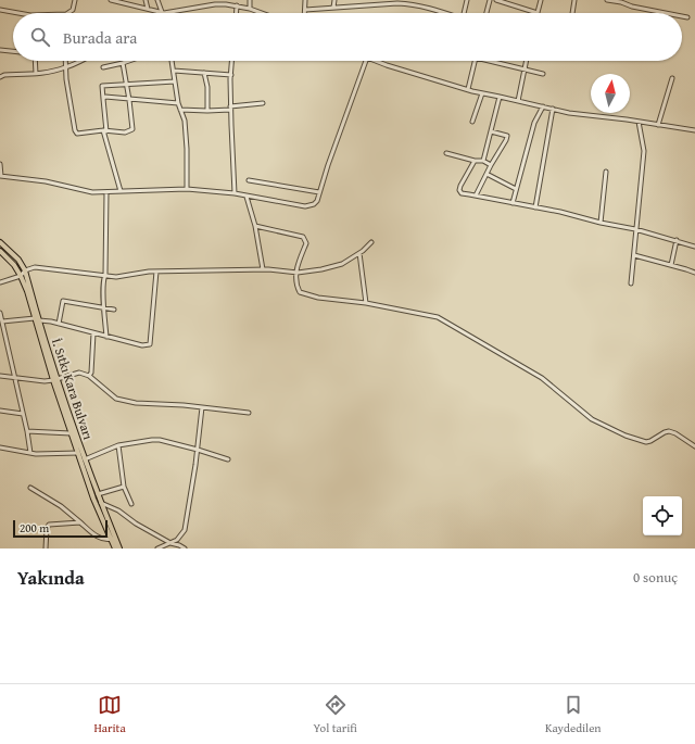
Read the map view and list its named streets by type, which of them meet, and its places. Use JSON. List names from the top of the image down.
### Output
{
  "streets": {
    "main road": ["İ. Sıtkı Kara Bulvarı"]
  },
  "scale_bar": "200 m",
  "north": "top",
  "page": {
    "search": "Burada ara",
    "scale": "200 m",
    "heading": ["Yakında", "0 sonuç"],
    "nav": ["Harita", "Yol tarifi", "Kaydedilen"]
  }
}
